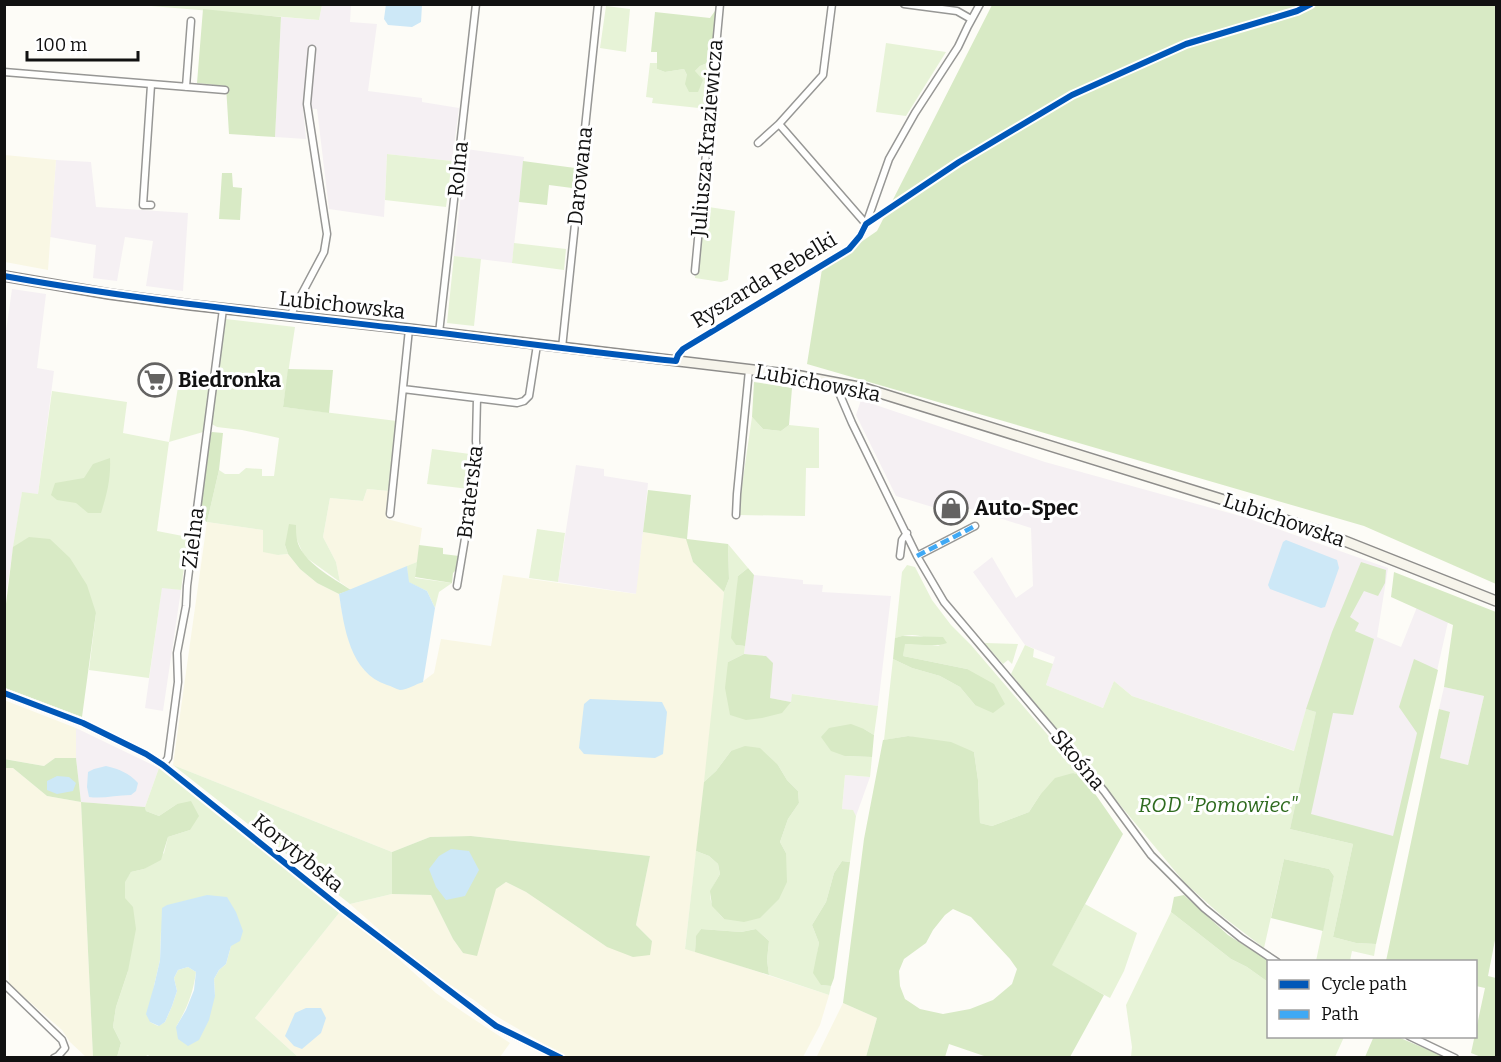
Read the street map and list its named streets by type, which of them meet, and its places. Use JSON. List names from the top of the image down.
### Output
{
  "streets": {
    "street": [
      "Juliusza Kraziewicza",
      "Rolna",
      "Darowana",
      "Ryszarda Rebelki",
      "Lubichowska",
      "Braterska",
      "Zielna",
      "Skośna",
      "Korytybska"
    ]
  },
  "crossings": [
    ["Rolna", "Lubichowska"],
    ["Darowana", "Lubichowska"],
    ["Ryszarda Rebelki", "Lubichowska"],
    ["Lubichowska", "Zielna"],
    ["Lubichowska", "Skośna"],
    ["Zielna", "Korytybska"]
  ],
  "parks": ["ROD \"Pomowiec\""],
  "places": {
    "supermarket": ["Biedronka"],
    "shop": ["Auto-Spec"]
  },
  "legend": ["Cycle path", "Path"],
  "scale_bar": "100 m"
}
